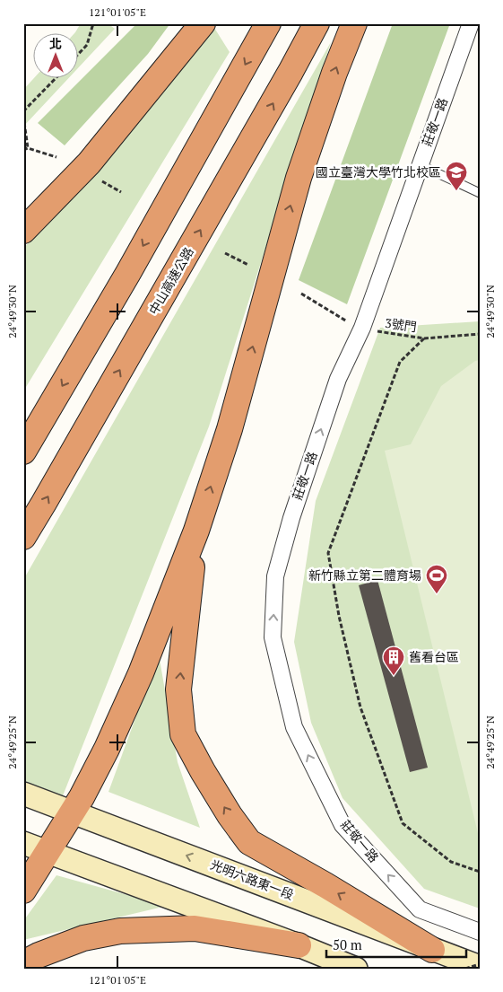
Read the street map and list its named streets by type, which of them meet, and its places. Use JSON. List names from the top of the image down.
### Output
{
  "streets": {
    "highway": ["中山高速公路"],
    "main road": ["光明六路東一段"],
    "street": ["莊敬一路"],
    "path": ["3號門"]
  },
  "one_way": ["莊敬一路"],
  "places": {
    "school or university": ["國立臺灣大學竹北校區"],
    "sports": ["新竹縣立第二體育場"],
    "building": ["舊看台區"]
  },
  "scale_bar": "50 m",
  "north": "top",
  "coordinates": ["121°01'05\"E", "24°49'30\"N", "24°49'25\"N"]
}
